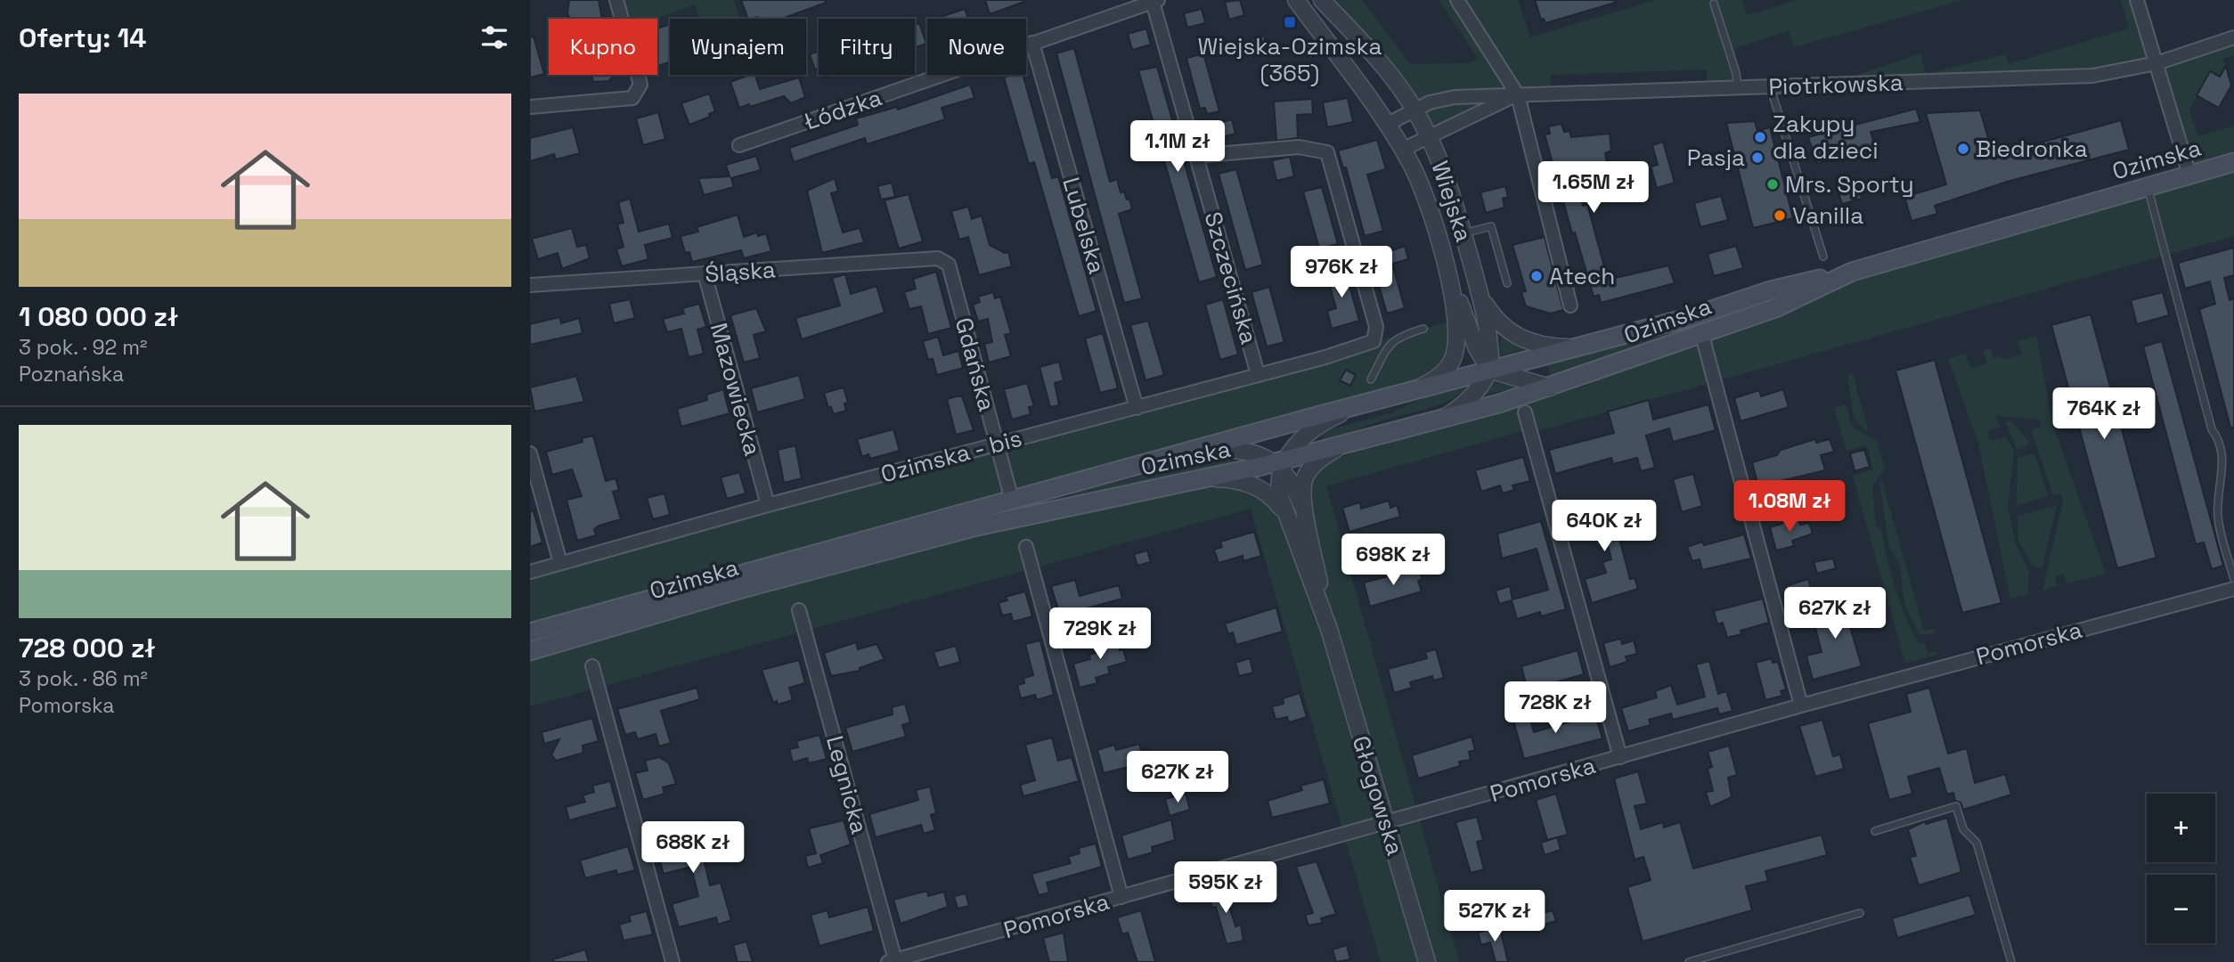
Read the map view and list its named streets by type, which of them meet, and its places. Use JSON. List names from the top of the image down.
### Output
{
  "streets": {
    "main road": ["Ozimska"],
    "street": [
      "Piotrkowska",
      "Łódzka",
      "Wiejska",
      "Lubelska",
      "Śląska",
      "Szczecińska",
      "Gdańska",
      "Mazowiecka",
      "Ozimska - bis",
      "Pomorska",
      "Legnicka",
      "Głogowska"
    ]
  },
  "crossings": [
    ["Piotrkowska", "Wiejska"],
    ["Łódzka", "Lubelska"],
    ["Łódzka", "Szczecińska"],
    ["Ozimska", "Wiejska"],
    ["Ozimska", "Gdańska"],
    ["Ozimska", "Głogowska"],
    ["Lubelska", "Ozimska - bis"],
    ["Śląska", "Gdańska"],
    ["Śląska", "Mazowiecka"],
    ["Szczecińska", "Ozimska - bis"],
    ["Gdańska", "Ozimska - bis"],
    ["Mazowiecka", "Ozimska - bis"],
    ["Pomorska", "Legnicka"],
    ["Pomorska", "Głogowska"]
  ],
  "places": {
    "transit": ["Wiejska-Ozimska (365)"],
    "other": [
      "Zakupy dla dzieci",
      "Biedronka",
      "Pasja",
      "Mrs. Sporty",
      "Vanilla",
      "Atech"
    ]
  },
  "page": {
    "heading": "Oferty: 14",
    "chip": [
      "Kupno",
      "Wynajem",
      "Filtry",
      "Nowe"
    ],
    "list": [
      {
        "name": "1 080 000 zł",
        "note": "3 pok. · 92 m² · Poznańska"
      },
      {
        "name": "728 000 zł",
        "note": "3 pok. · 86 m² · Pomorska"
      }
    ],
    "price": [
      "1.1M zł",
      "1.65M zł",
      "976K zł",
      "764K zł",
      "1.08M zł",
      "640K zł",
      "698K zł",
      "627K zł",
      "729K zł",
      "728K zł",
      "627K zł",
      "688K zł",
      "595K zł",
      "527K zł"
    ],
    "map_buttons": ["+", "−"]
  }
}
